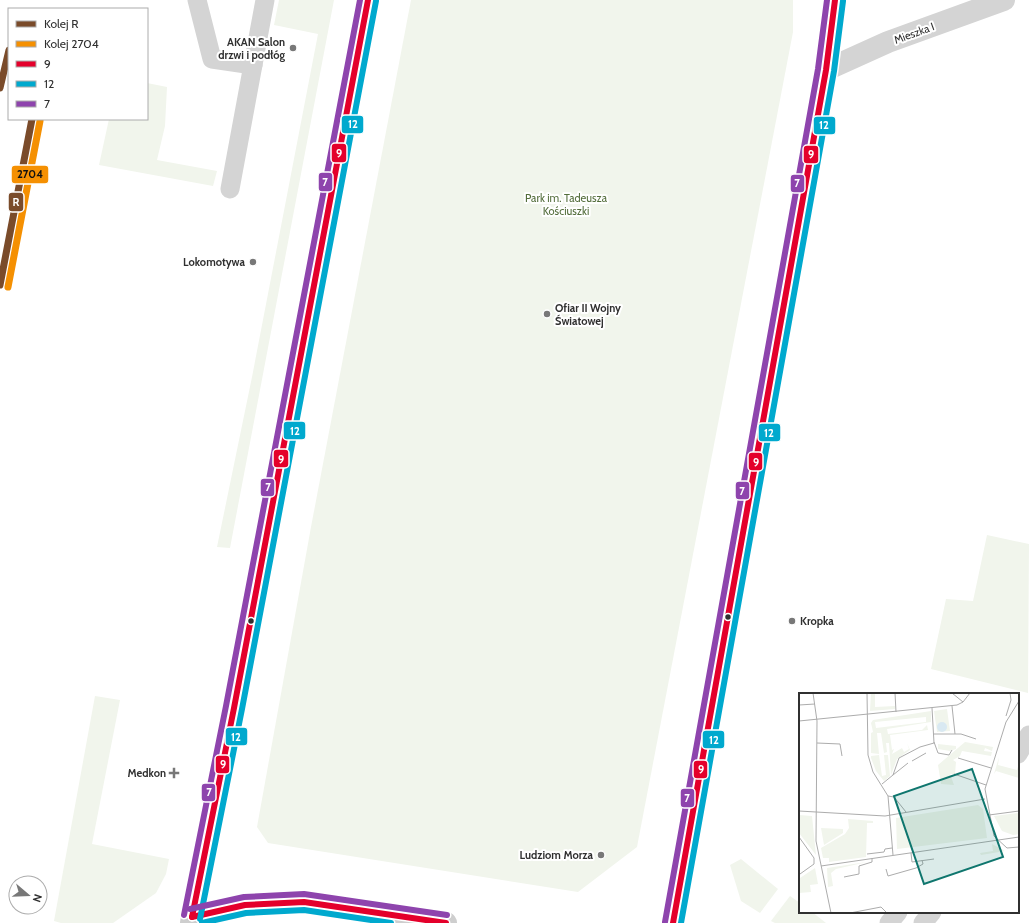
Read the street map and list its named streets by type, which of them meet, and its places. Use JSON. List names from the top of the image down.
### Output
{
  "streets": {
    "street": ["Mieszka I"]
  },
  "parks": ["Park im. Tadeusza Kościuszki"],
  "places": {
    "other": [
      "AKAN Salon drzwi i podłóg",
      "Lokomotywa",
      "Ofiar II Wojny Światowej",
      "Kropka",
      "Ludziom Morza"
    ],
    "health": ["Medkon"]
  },
  "lines": [
    "transit line 9",
    "transit line 7",
    "transit line 12",
    "rail line R",
    "rail line 2704"
  ],
  "legend": [
    "Kolej R",
    "Kolej 2704",
    "9",
    "12",
    "7"
  ],
  "north": "right"
}
